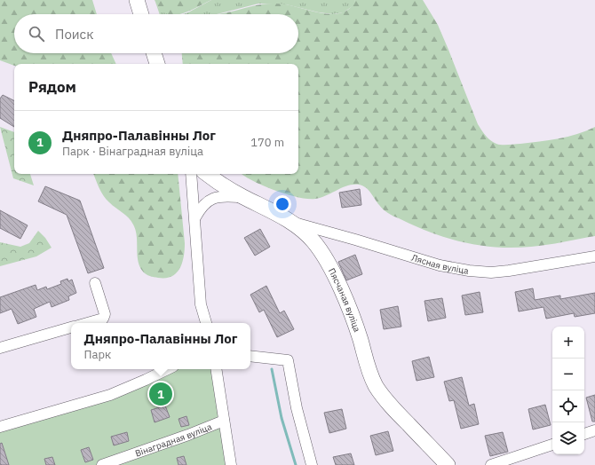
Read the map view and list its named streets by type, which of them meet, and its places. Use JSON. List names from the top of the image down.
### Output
{
  "streets": {
    "street": ["Лясная вуліца", "Пясчаная вуліца", "Вінаградная вуліца"]
  },
  "crossings": [
    ["Лясная вуліца", "Пясчаная вуліца"]
  ],
  "page": {
    "search": "Поиск",
    "heading": "Рядом",
    "list": [
      {
        "mark": "1",
        "name": "Дняпро-Палавінны Лог",
        "note": "Парк · Вінаградная вуліца",
        "value": "170 m"
      }
    ],
    "popup": ["Дняпро-Палавінны Лог", "Парк"],
    "map_buttons": ["+", "−"],
    "pins": "1"
  }
}
